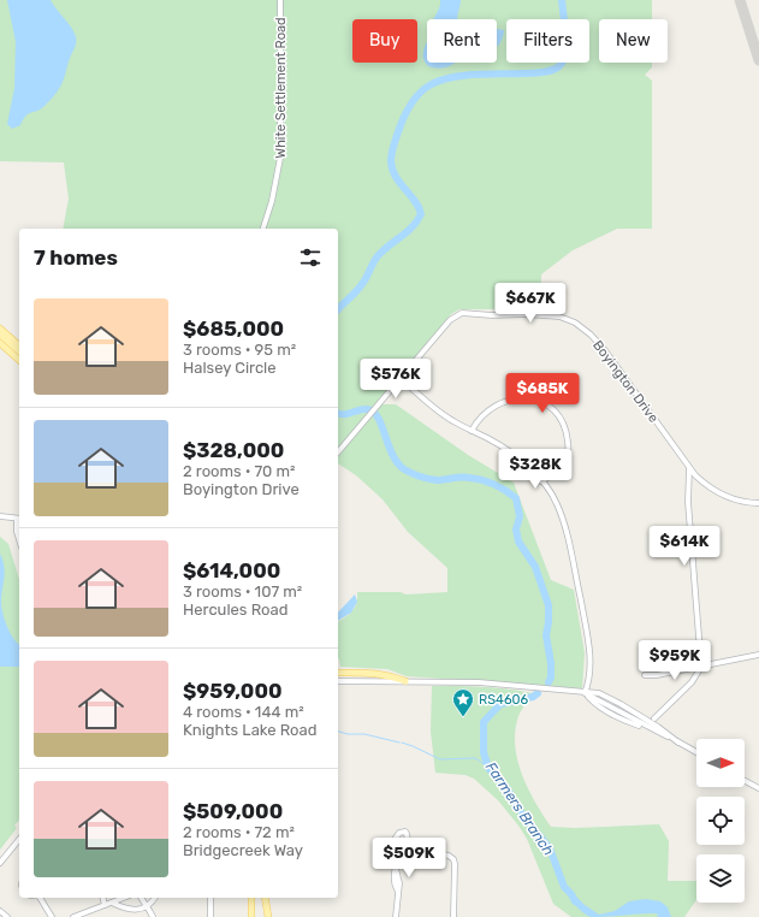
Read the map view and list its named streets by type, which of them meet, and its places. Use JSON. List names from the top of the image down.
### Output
{
  "streets": {
    "street": ["White Settlement Road", "Boyington Drive"]
  },
  "water": ["Farmers Branch"],
  "places": {
    "place": ["RS4606"]
  },
  "north": "right",
  "page": {
    "chip": [
      "Buy",
      "Rent",
      "Filters",
      "New"
    ],
    "heading": "7 homes",
    "price": [
      "$667K",
      "$576K",
      "$685K",
      "$328K",
      "$614K",
      "$959K",
      "$509K"
    ],
    "list": [
      {
        "name": "$685,000",
        "note": "3 rooms · 95 m² · Halsey Circle"
      },
      {
        "name": "$328,000",
        "note": "2 rooms · 70 m² · Boyington Drive"
      },
      {
        "name": "$614,000",
        "note": "3 rooms · 107 m² · Hercules Road"
      },
      {
        "name": "$959,000",
        "note": "4 rooms · 144 m² · Knights Lake Road"
      },
      {
        "name": "$509,000",
        "note": "2 rooms · 72 m² · Bridgecreek Way"
      }
    ]
  }
}
